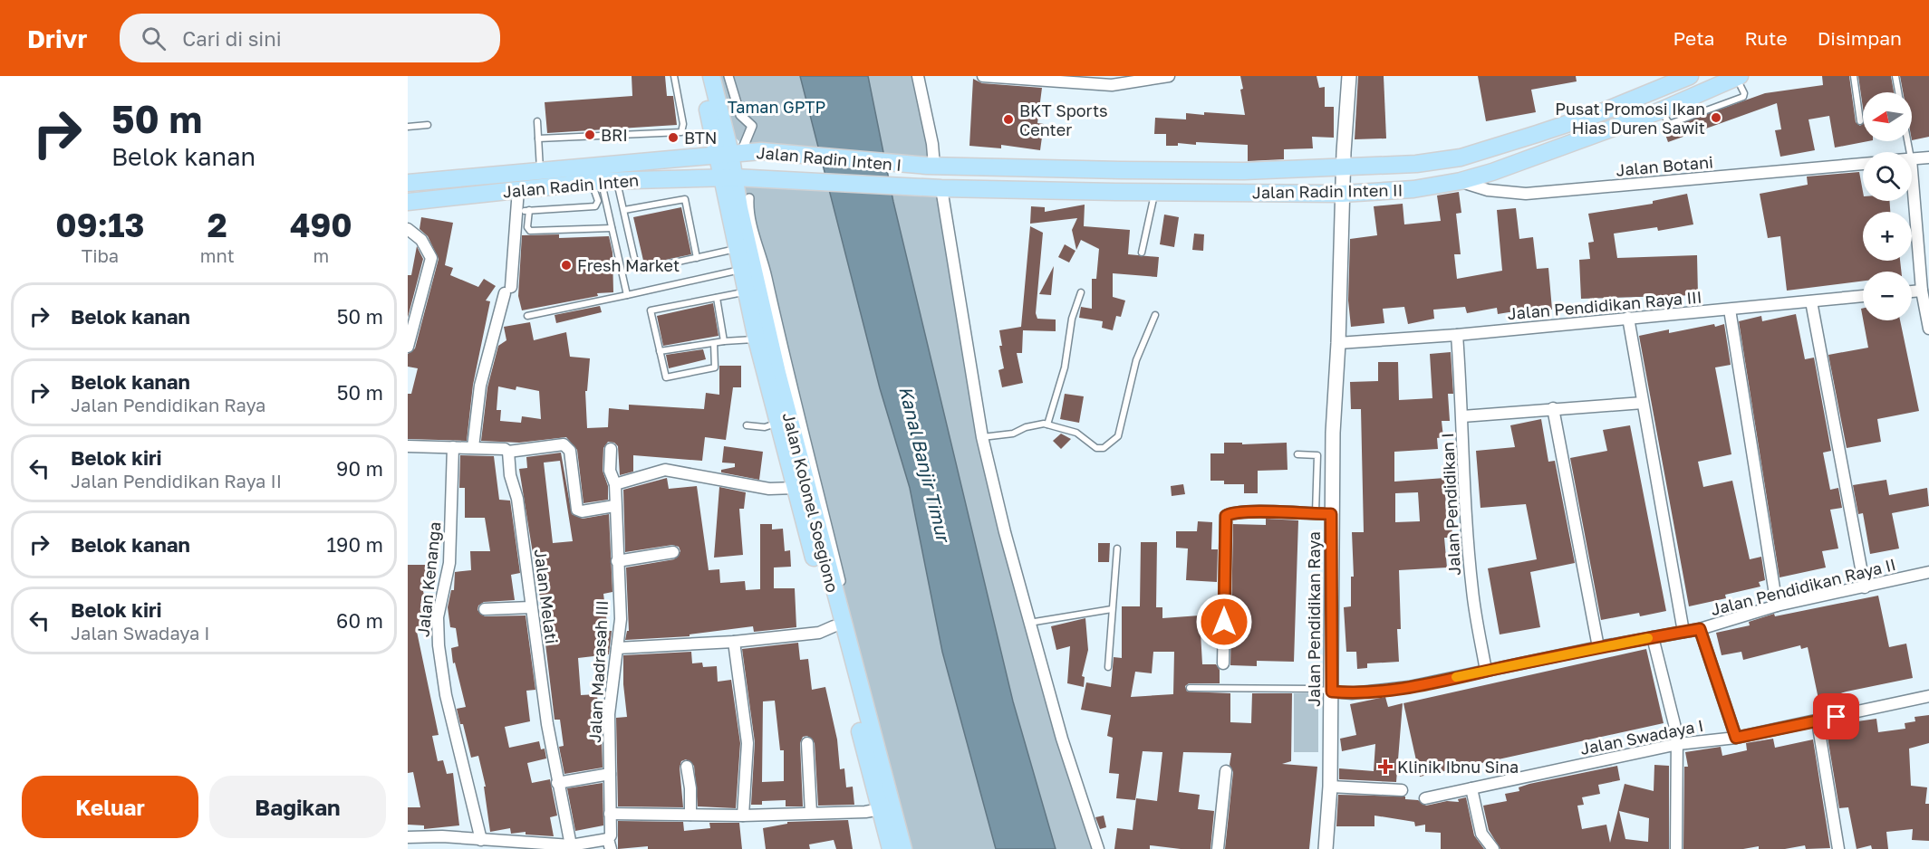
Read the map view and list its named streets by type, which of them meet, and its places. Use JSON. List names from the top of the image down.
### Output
{
  "streets": {
    "main road": [
      "Jalan Radin Inten I",
      "Jalan Radin Inten",
      "Jalan Radin Inten II",
      "Jalan Kolonel Soegiono"
    ],
    "street": [
      "Jalan Botani",
      "Jalan Pendidikan Raya III",
      "Jalan Pendidikan I",
      "Jalan Kenanga",
      "Jalan Pendidikan Raya II",
      "Jalan Melati",
      "Jalan Pendidikan Raya",
      "Jalan Madrasah III",
      "Jalan Swadaya I"
    ]
  },
  "crossings": [
    ["Jalan Radin Inten I", "Jalan Radin Inten"],
    ["Jalan Radin Inten I", "Jalan Radin Inten II"],
    ["Jalan Radin Inten I", "Jalan Kolonel Soegiono"],
    ["Jalan Botani", "Jalan Radin Inten II"],
    ["Jalan Radin Inten", "Jalan Kolonel Soegiono"],
    ["Jalan Radin Inten II", "Jalan Pendidikan Raya"],
    ["Jalan Pendidikan Raya III", "Jalan Pendidikan I"],
    ["Jalan Pendidikan Raya III", "Jalan Pendidikan Raya"],
    ["Jalan Pendidikan I", "Jalan Pendidikan Raya II"],
    ["Jalan Pendidikan Raya II", "Jalan Pendidikan Raya"]
  ],
  "water": ["Kanal Banjir Timur"],
  "parks": ["Taman GPTP"],
  "places": {
    "other": [
      "Pusat Promosi Ikan Hias Duren Sawit",
      "BKT Sports Center",
      "BRI",
      "BTN",
      "Fresh Market"
    ],
    "health": ["Klinik Ibnu Sina"]
  },
  "north": "left",
  "page": {
    "header": "Drivr",
    "search": "Cari di sini",
    "nav": ["Peta", "Rute", "Disimpan"],
    "turn": ["50 m", "Belok kanan"],
    "map_buttons": ["+", "−"],
    "eta": [
      "09:13",
      "Tiba",
      "2",
      "mnt",
      "490",
      "m"
    ],
    "list": [
      {
        "name": "Belok kanan",
        "value": "50 m"
      },
      {
        "name": "Belok kanan",
        "note": "Jalan Pendidikan Raya",
        "value": "50 m"
      },
      {
        "name": "Belok kiri",
        "note": "Jalan Pendidikan Raya II",
        "value": "90 m"
      },
      {
        "name": "Belok kanan",
        "value": "190 m"
      },
      {
        "name": "Belok kiri",
        "note": "Jalan Swadaya I",
        "value": "60 m"
      }
    ],
    "buttons": ["Keluar", "Bagikan"]
  }
}
